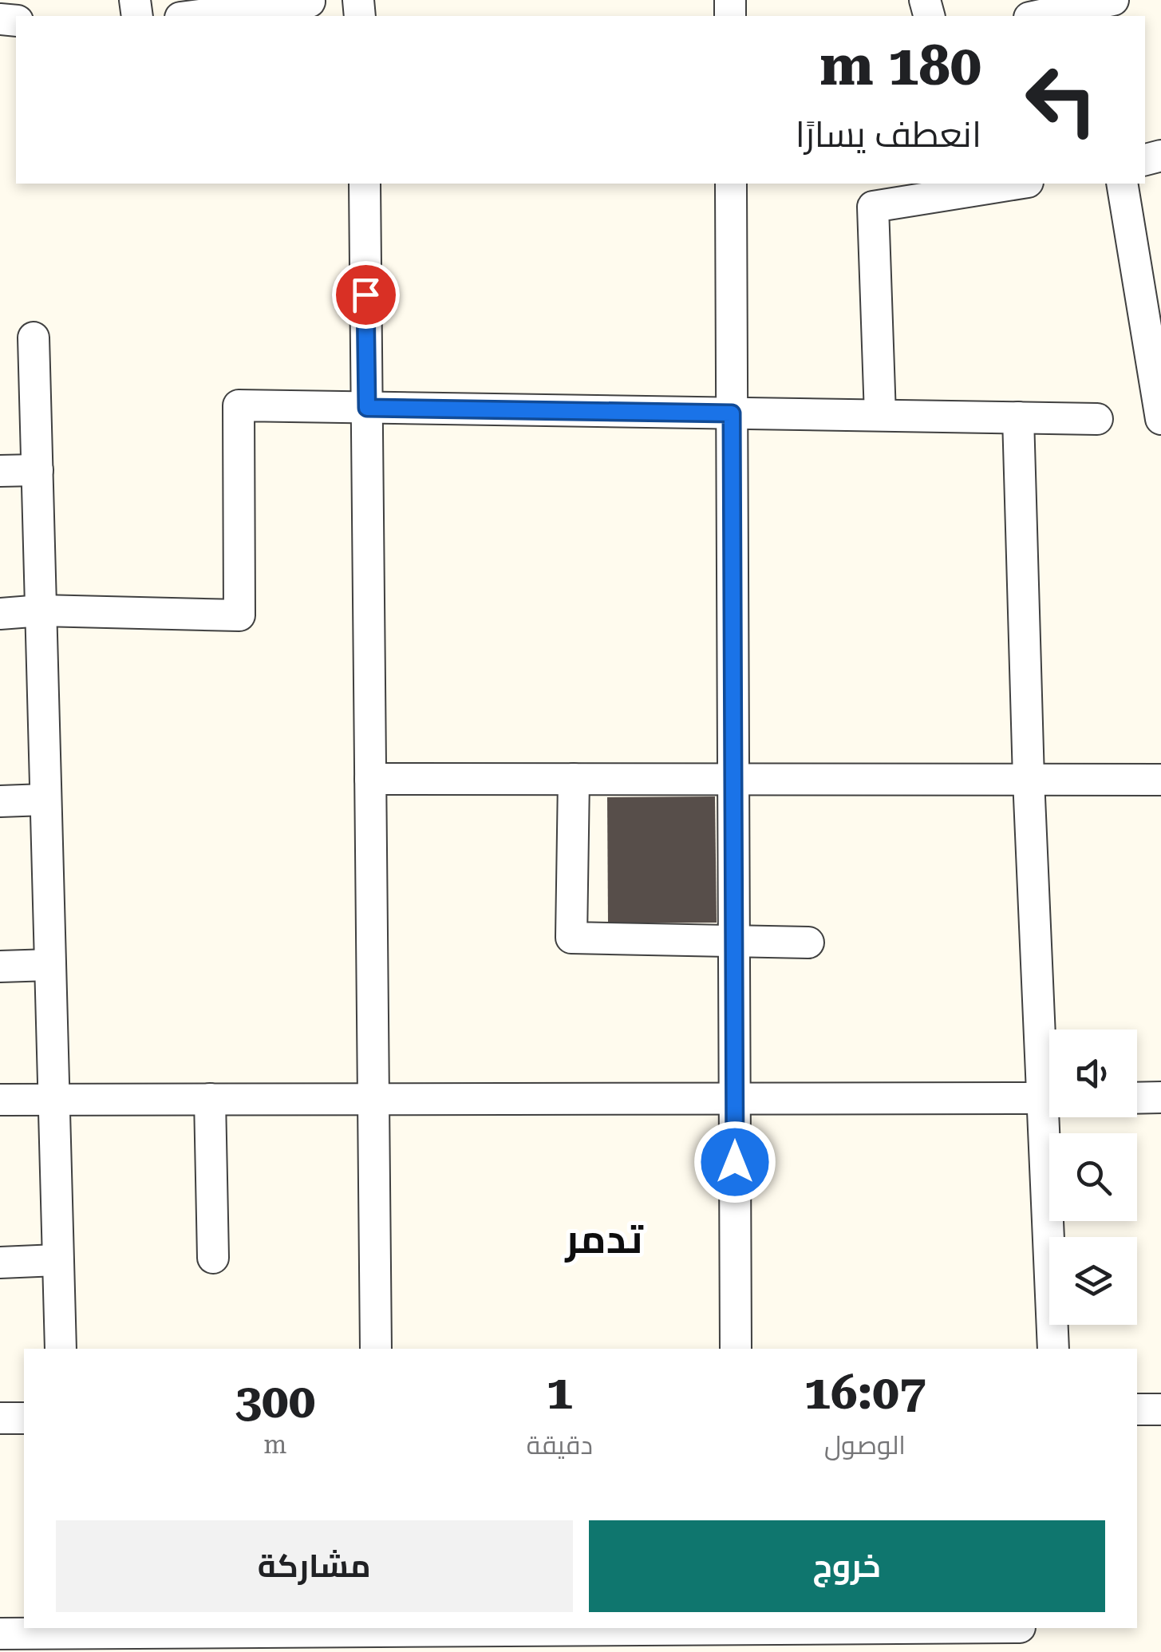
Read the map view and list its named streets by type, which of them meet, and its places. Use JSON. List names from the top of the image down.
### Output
{
  "districts": ["تدمر"],
  "page": {
    "turn": ["180 m", "انعطف يسارًا"],
    "eta": [
      "16:07",
      "الوصول",
      "1",
      "دقيقة",
      "300",
      "m"
    ],
    "buttons": ["خروج", "مشاركة"]
  }
}
